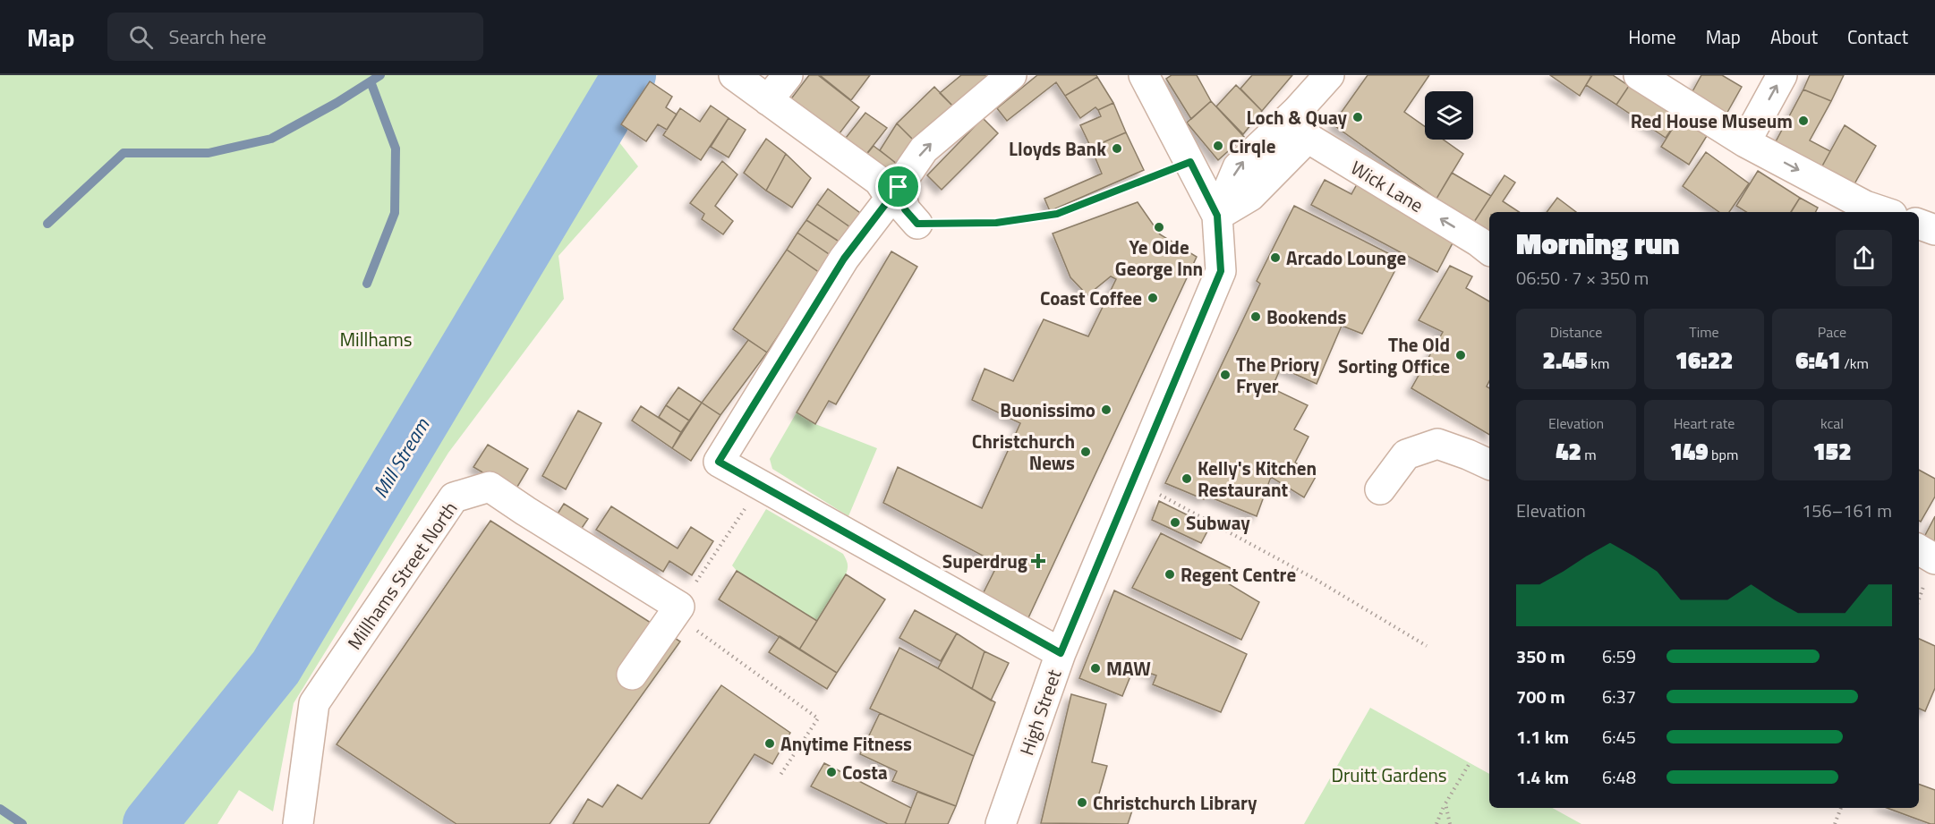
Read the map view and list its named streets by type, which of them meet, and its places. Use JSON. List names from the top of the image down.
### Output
{
  "streets": {
    "street": ["Wick Lane", "Millhams Street North", "High Street"]
  },
  "one_way": ["Wick Lane"],
  "water": ["Mill Stream"],
  "parks": ["Millhams", "Druitt Gardens"],
  "places": {
    "other": [
      "Loch & Quay",
      "Red House Museum",
      "Cirqle",
      "Lloyds Bank",
      "Ye Olde George Inn",
      "Arcado Lounge",
      "Coast Coffee",
      "Bookends",
      "The Old Sorting Office",
      "The Priory Fryer",
      "Buonissimo",
      "Christchurch News",
      "Kelly's Kitchen Restaurant",
      "Subway",
      "Regent Centre",
      "MAW",
      "Anytime Fitness",
      "Costa",
      "Christchurch Library"
    ],
    "health": ["Superdrug"]
  },
  "page": {
    "header": "Map",
    "search": "Search here",
    "nav": [
      "Home",
      "Map",
      "About",
      "Contact"
    ],
    "heading": ["Morning run", "06:50 · 7 × 350 m"],
    "stats": [
      ["Distance", "2.45 km"],
      ["Time", "16:22"],
      ["Pace", "6:41 /km"],
      ["Elevation", "42 m"],
      ["Heart rate", "149 bpm"],
      ["kcal", "152"]
    ],
    "chart": ["Elevation", "156–161 m"],
    "list": [
      {
        "name": "350 m",
        "note": "6:59"
      },
      {
        "name": "700 m",
        "note": "6:37"
      },
      {
        "name": "1.1 km",
        "note": "6:45"
      },
      {
        "name": "1.4 km",
        "note": "6:48"
      }
    ]
  }
}
